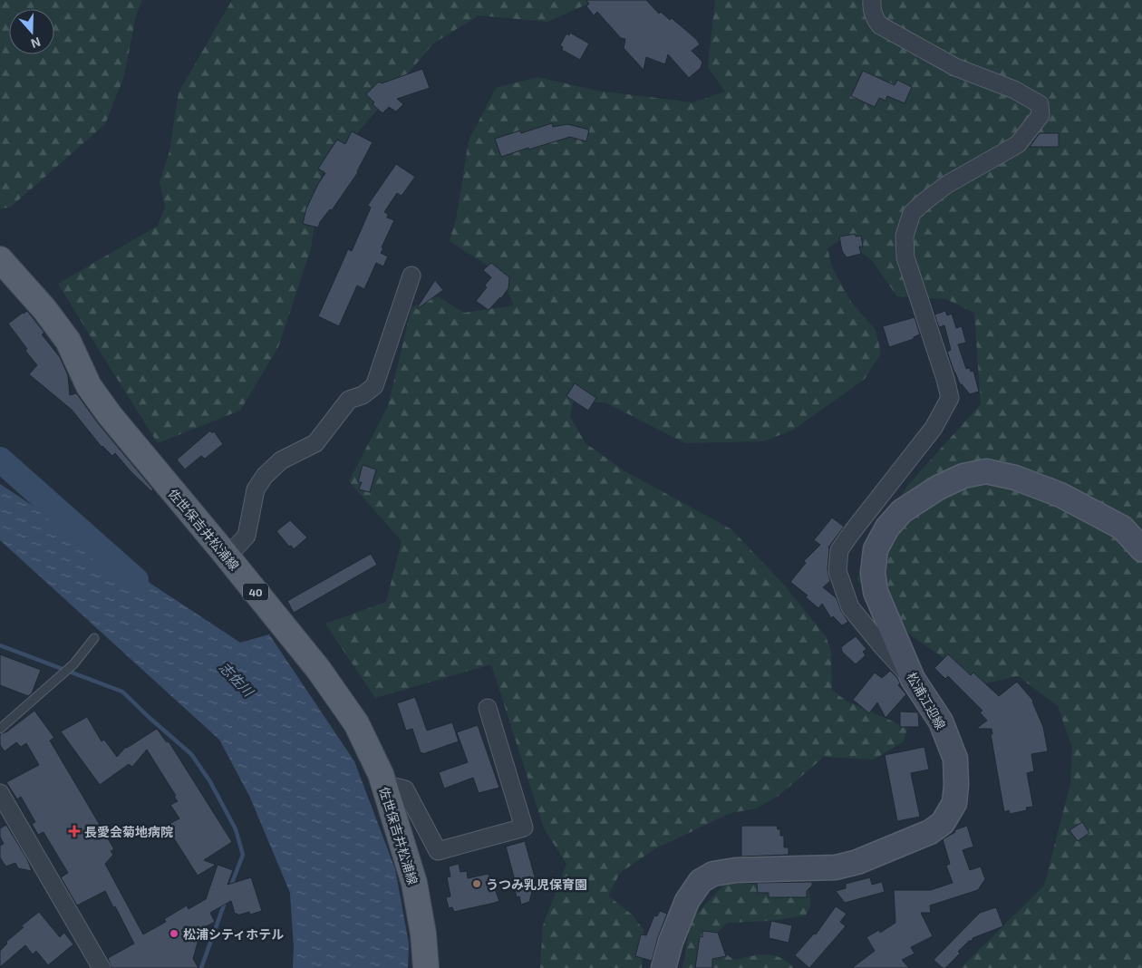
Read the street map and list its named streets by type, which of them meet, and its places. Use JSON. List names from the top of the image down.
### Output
{
  "streets": {
    "main road": ["佐世保吉井松浦線", "40", "松浦江迎線"]
  },
  "water": ["志佐川"],
  "places": {
    "health": ["長愛会菊地病院"],
    "other": ["うつみ乳児保育園", "松浦シティホテル"]
  },
  "north": "bottom"
}
